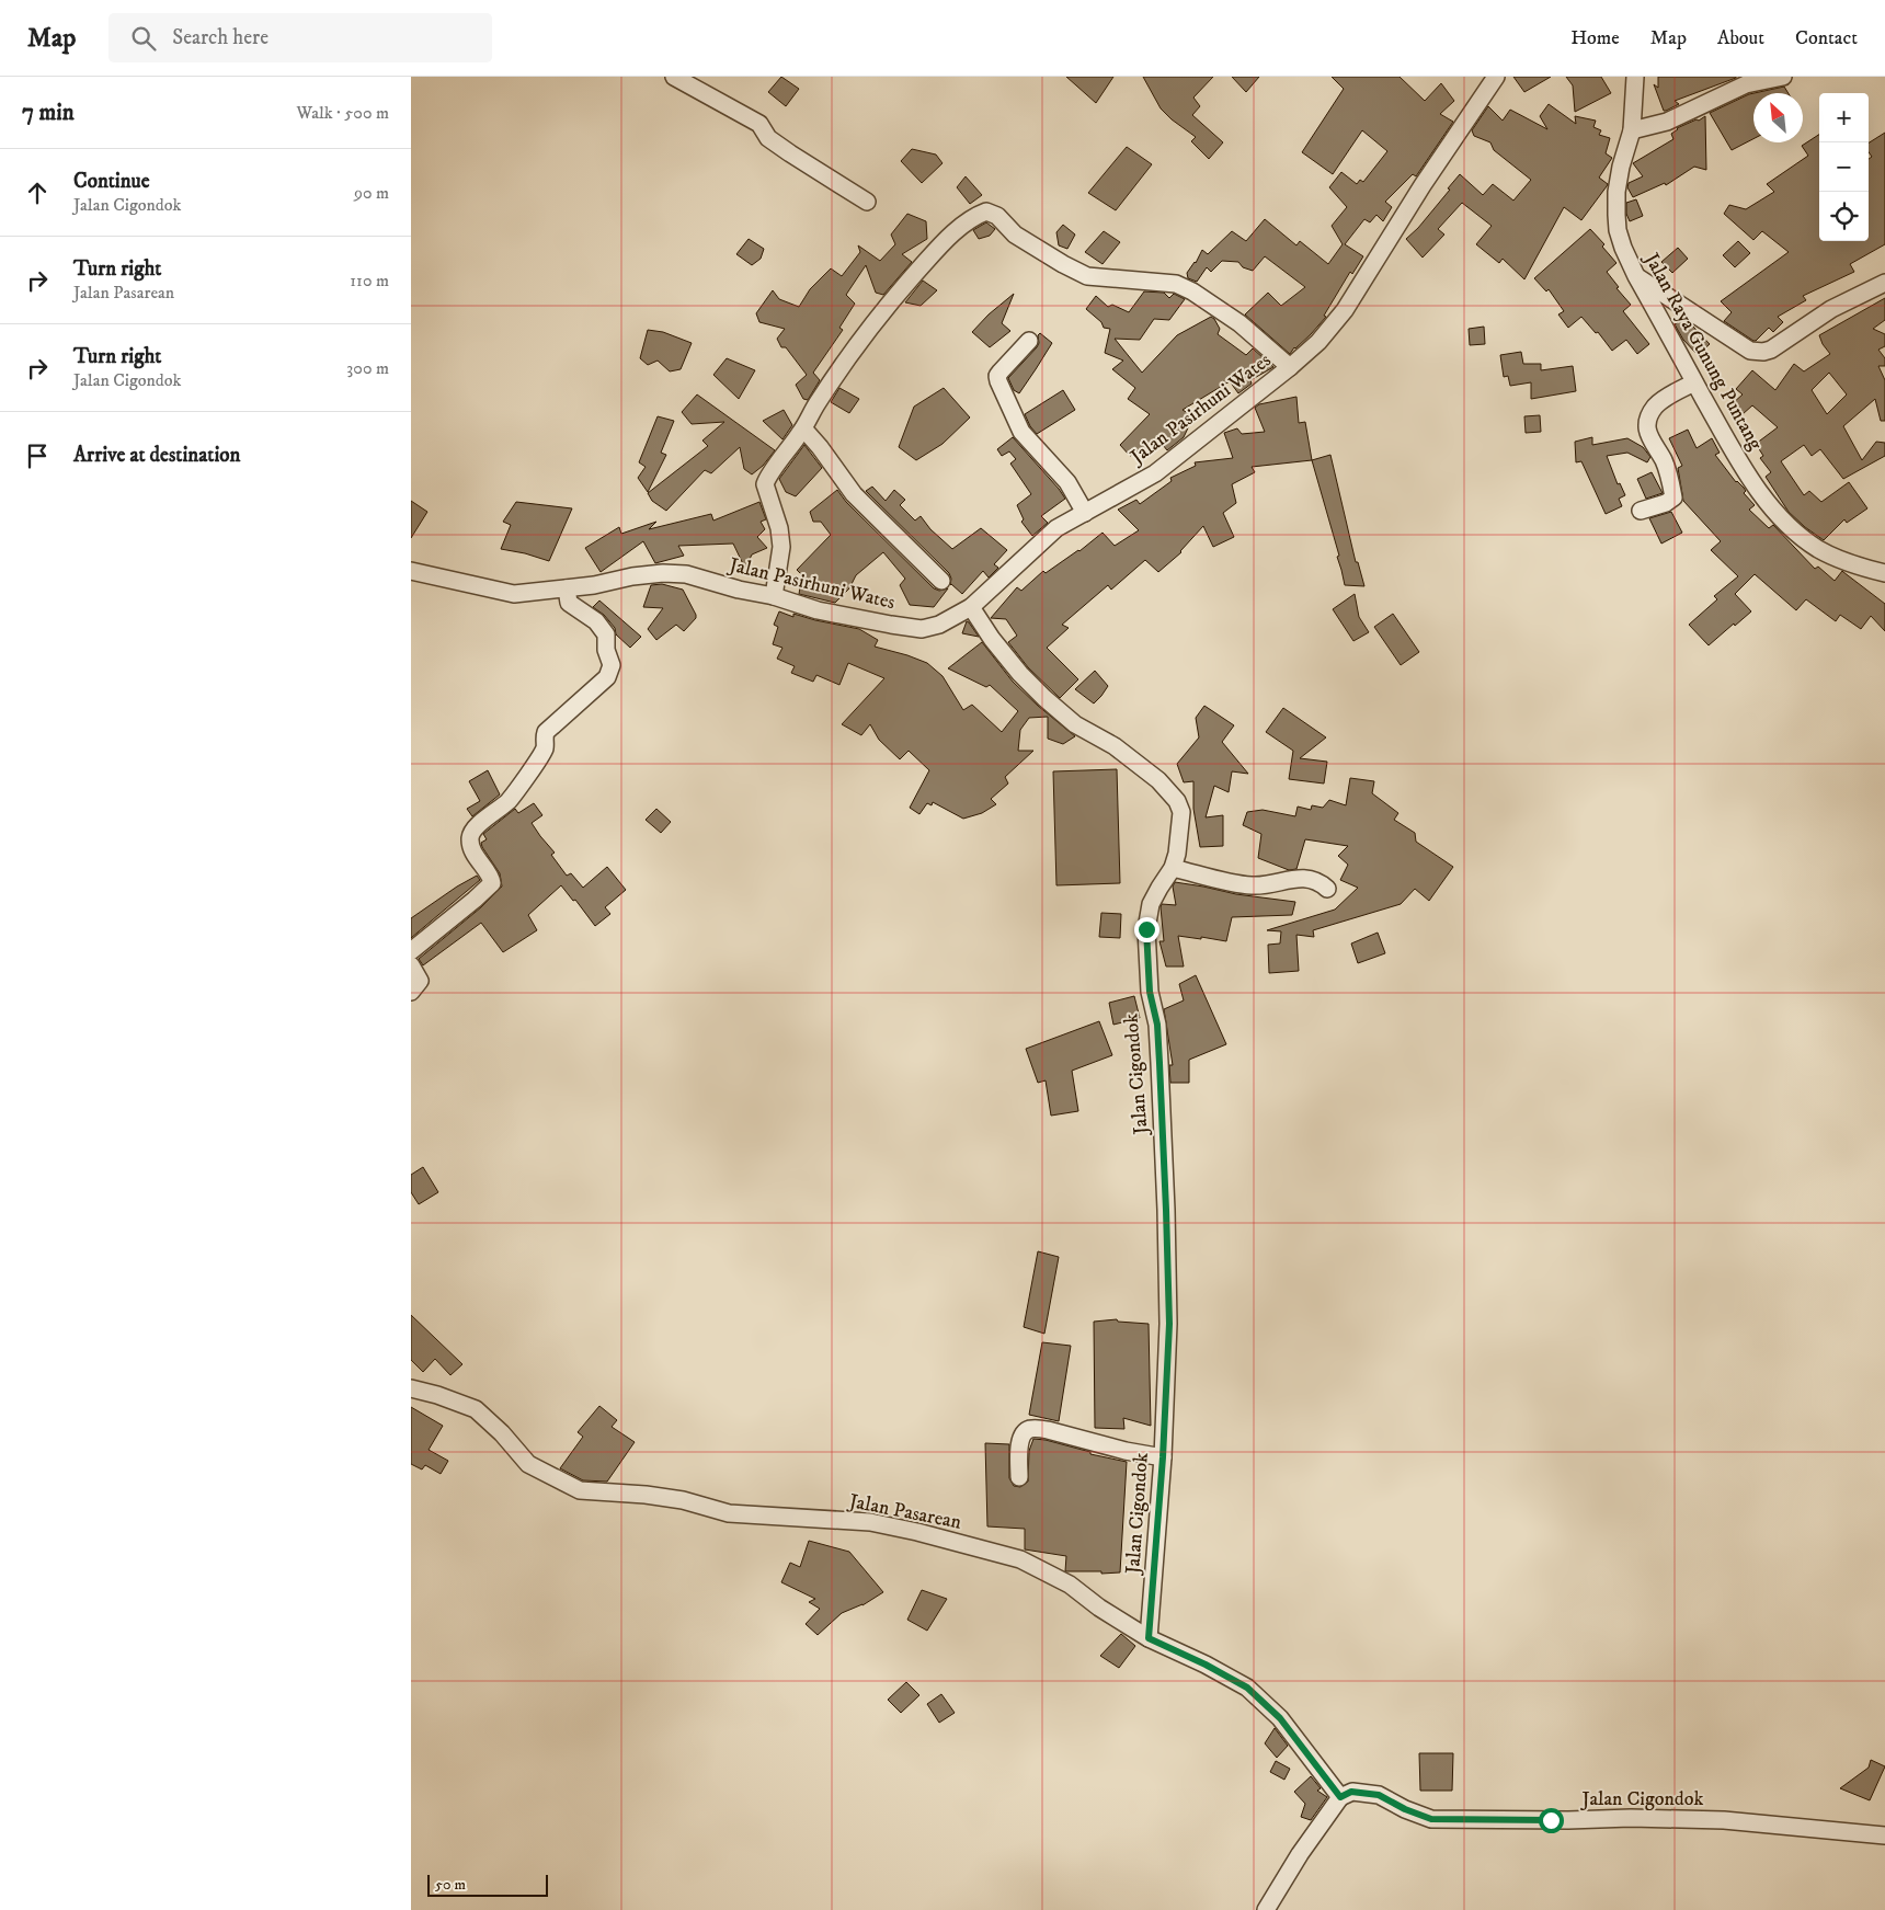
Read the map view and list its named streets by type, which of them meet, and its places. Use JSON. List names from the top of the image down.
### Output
{
  "streets": {
    "street": [
      "Jalan Raya Gunung Puntang",
      "Jalan Pasirhuni Wates",
      "Jalan Cigondok",
      "Jalan Pasarean"
    ]
  },
  "crossings": [
    ["Jalan Pasirhuni Wates", "Jalan Cigondok"],
    ["Jalan Cigondok", "Jalan Pasarean"]
  ],
  "scale_bar": "50 m",
  "north": "top left",
  "page": {
    "header": "Map",
    "search": "Search here",
    "nav": [
      "Home",
      "Map",
      "About",
      "Contact"
    ],
    "heading": ["7 min", "Walk · 500 m"],
    "map_buttons": ["+", "−"],
    "list": [
      ["Continue", "Jalan Cigondok", "90 m"],
      ["Turn right", "Jalan Pasarean", "110 m"],
      ["Turn right", "Jalan Cigondok", "300 m"],
      "Arrive at destination"
    ],
    "scale": "50 m"
  }
}
